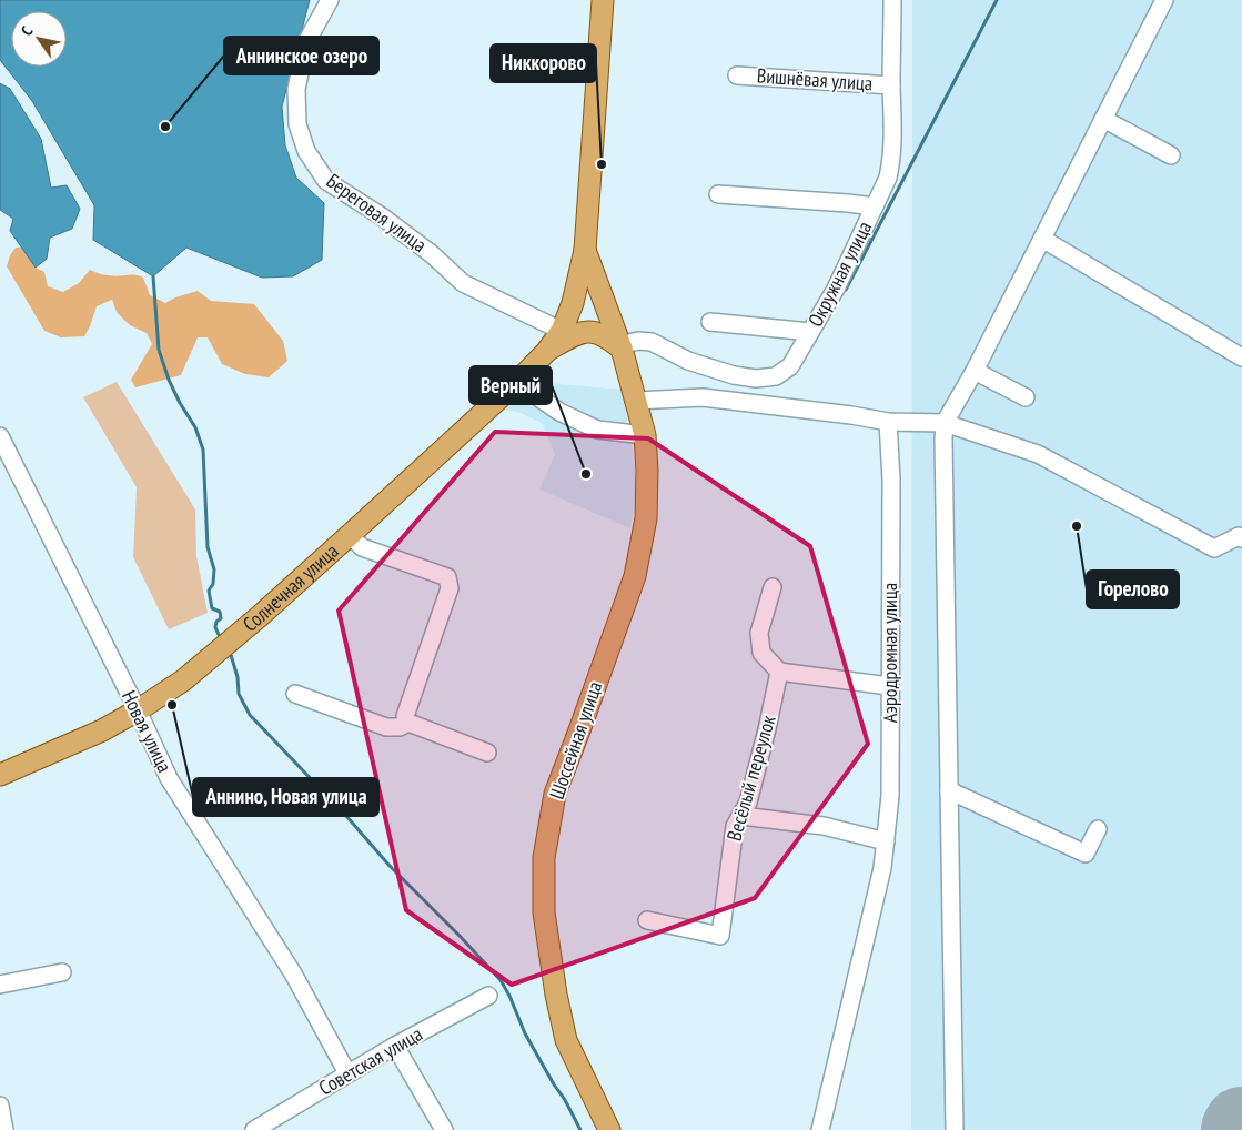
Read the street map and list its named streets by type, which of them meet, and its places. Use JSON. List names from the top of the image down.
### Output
{
  "streets": {
    "main road": ["Солнечная улица", "Шоссейная улица"],
    "street": [
      "Вишнёвая улица",
      "Береговая улица",
      "Окружная улица",
      "Аэродромная улица",
      "Новая улица",
      "Весёлый переулок",
      "Советская улица"
    ]
  },
  "crossings": [
    ["Вишнёвая улица", "Окружная улица"],
    ["Окружная улица", "Шоссейная улица"],
    ["Солнечная улица", "Новая улица"],
    ["Новая улица", "Советская улица"]
  ],
  "places": [
    "Аннинское озеро",
    "Никкорово",
    "Верный",
    "Горелово",
    "Аннино, Новая улица"
  ],
  "north": "top left"
}
